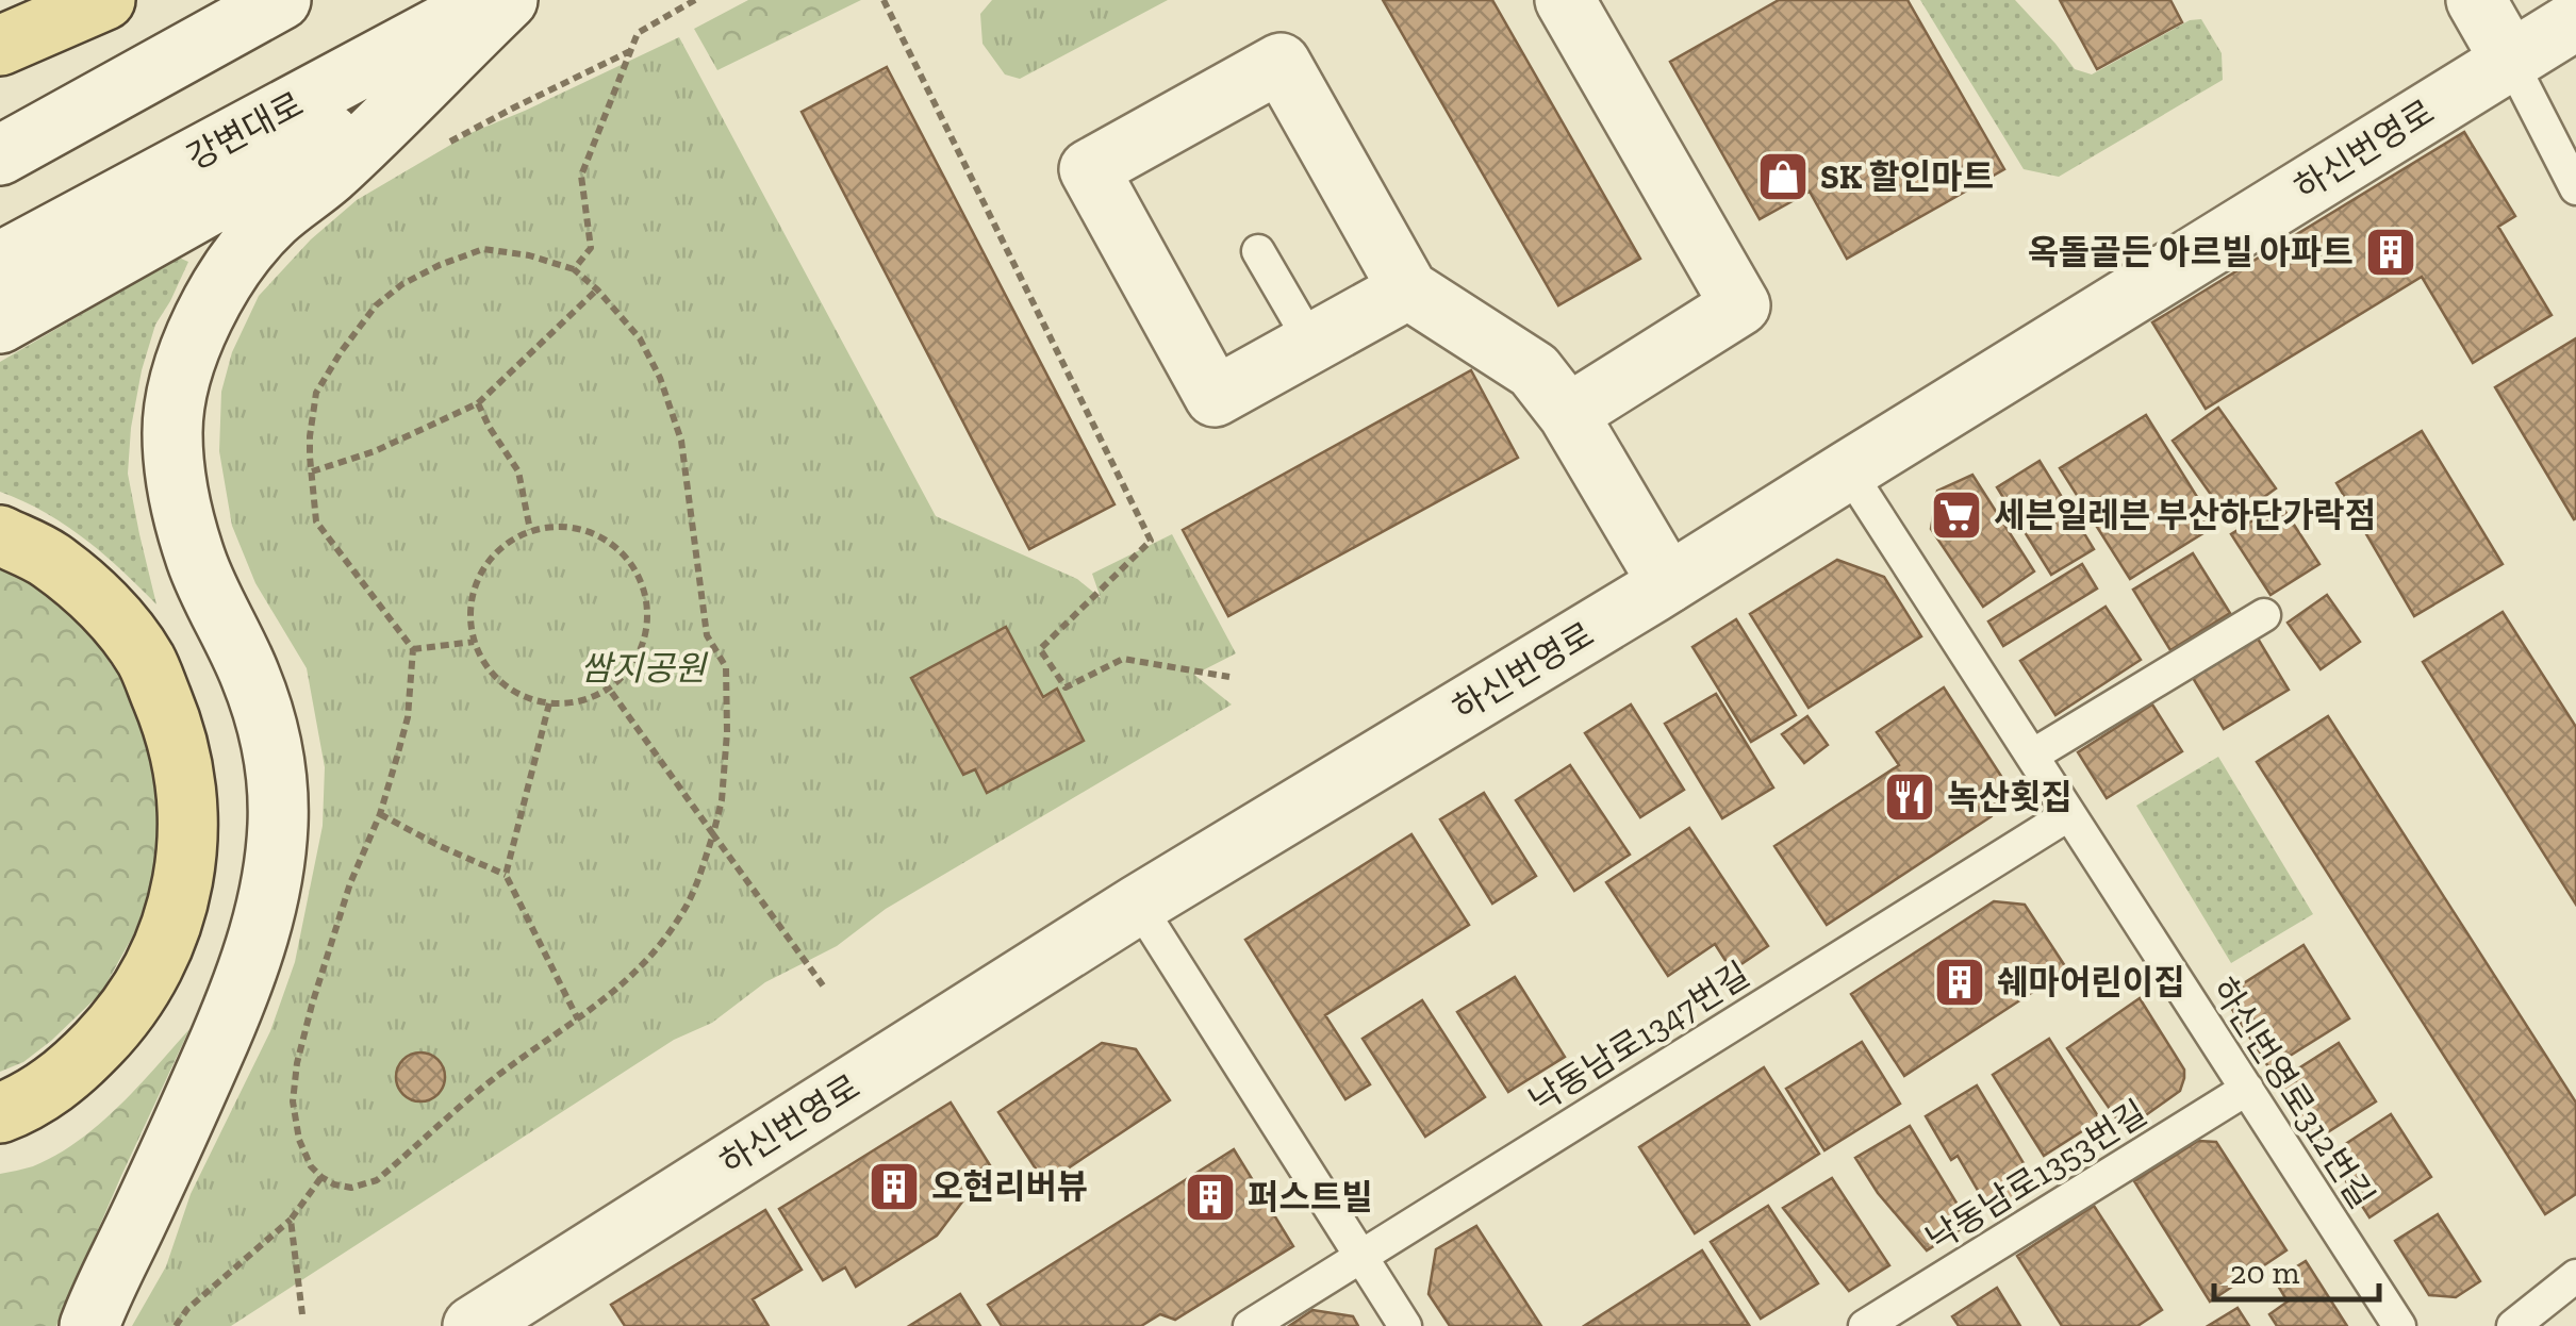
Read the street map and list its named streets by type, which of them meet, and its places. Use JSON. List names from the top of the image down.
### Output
{
  "streets": {
    "street": ["강변대로", "하신번영로"],
    "lane": ["낙동남로1347번길", "하신번영로312번길", "낙동남로1353번길"]
  },
  "crossings": [
    ["하신번영로", "하신번영로312번길"],
    ["낙동남로1347번길", "하신번영로312번길"],
    ["하신번영로312번길", "낙동남로1353번길"]
  ],
  "parks": ["쌈지공원"],
  "places": {
    "shop": ["SK 할인마트"],
    "building": [
      "옥돌골든 아르빌 아파트",
      "쉐마어린이집",
      "오현리버뷰",
      "퍼스트빌"
    ],
    "supermarket": ["세븐일레븐 부산하단가락점"],
    "restaurant": ["녹산횟집"]
  },
  "scale_bar": "20 m"
}
